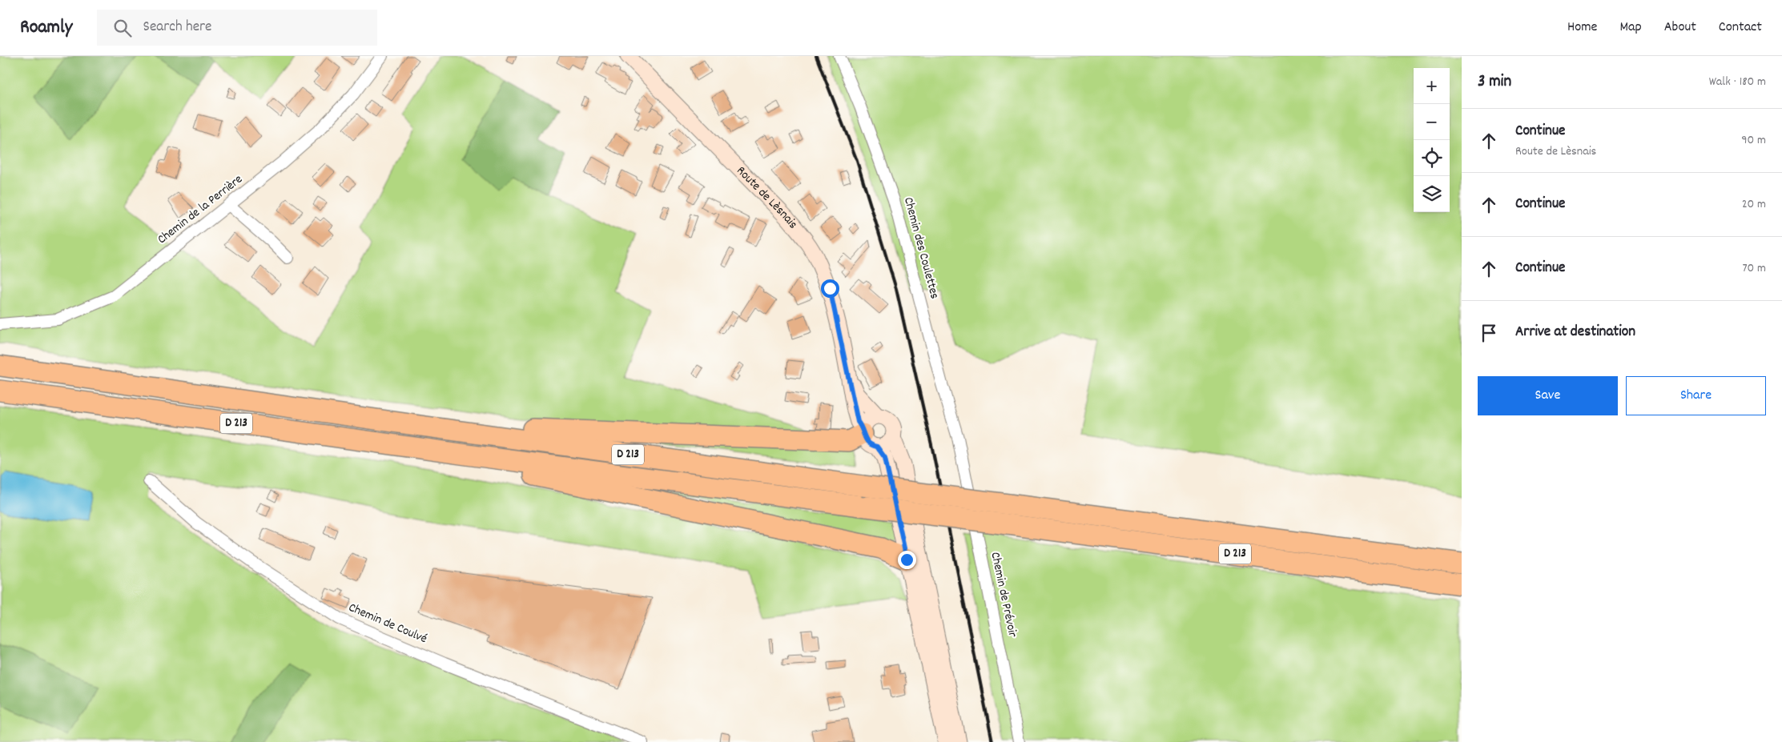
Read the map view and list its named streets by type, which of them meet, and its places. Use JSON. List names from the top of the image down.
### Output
{
  "streets": {
    "highway": ["D 213"],
    "main road": ["Route de Lèsnais"],
    "street": [
      "Chemin de la Perrière",
      "Chemin des Coulettes",
      "Chemin de Prévoir",
      "Chemin de Coulvé"
    ]
  },
  "crossings": [
    ["Chemin des Coulettes", "Chemin de Prévoir"]
  ],
  "page": {
    "header": "Roamly",
    "search": "Search here",
    "nav": [
      "Home",
      "Map",
      "About",
      "Contact"
    ],
    "heading": ["3 min", "Walk · 180 m"],
    "map_buttons": ["+", "−"],
    "list": [
      ["Continue", "Route de Lèsnais", "90 m"],
      ["Continue", "20 m"],
      ["Continue", "70 m"],
      "Arrive at destination"
    ],
    "buttons": ["Save", "Share"]
  }
}
